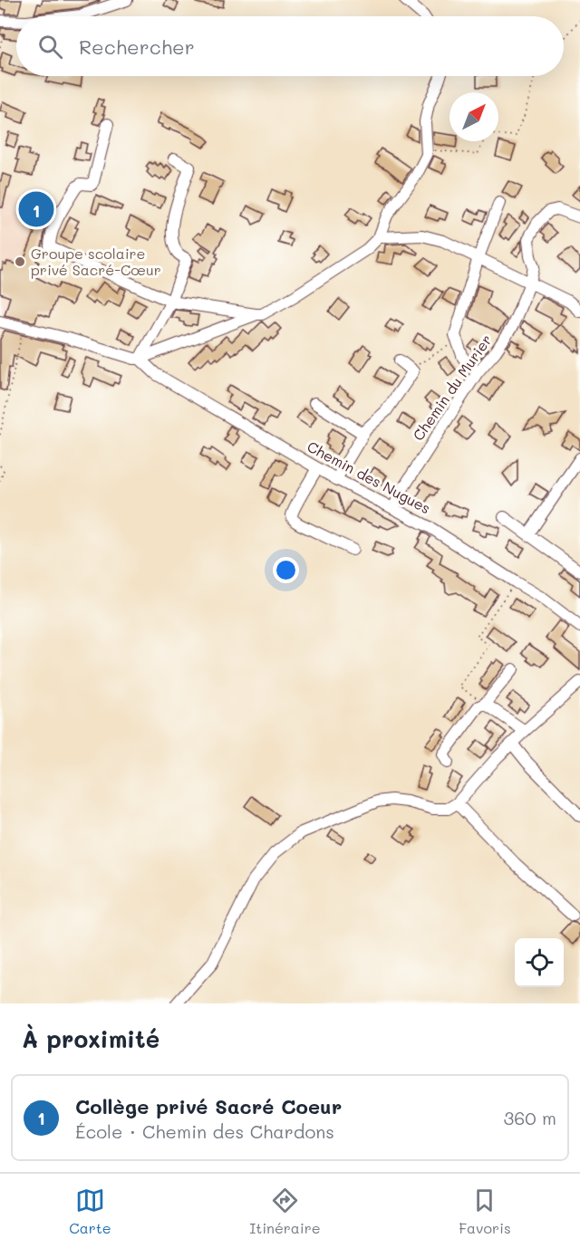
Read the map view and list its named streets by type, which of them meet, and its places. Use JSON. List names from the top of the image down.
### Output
{
  "streets": {
    "street": ["Chemin du Murier", "Chemin des Nugues"]
  },
  "crossings": [
    ["Chemin du Murier", "Chemin des Nugues"]
  ],
  "places": ["Groupe scolaire privé Sacré-Cœur"],
  "north": "top right",
  "page": {
    "search": "Rechercher",
    "pins": "1",
    "heading": "À proximité",
    "list": [
      {
        "mark": "1",
        "name": "Collège privé Sacré Coeur",
        "note": "École · Chemin des Chardons",
        "value": "360 m"
      }
    ],
    "nav": ["Carte", "Itinéraire", "Favoris"]
  }
}
